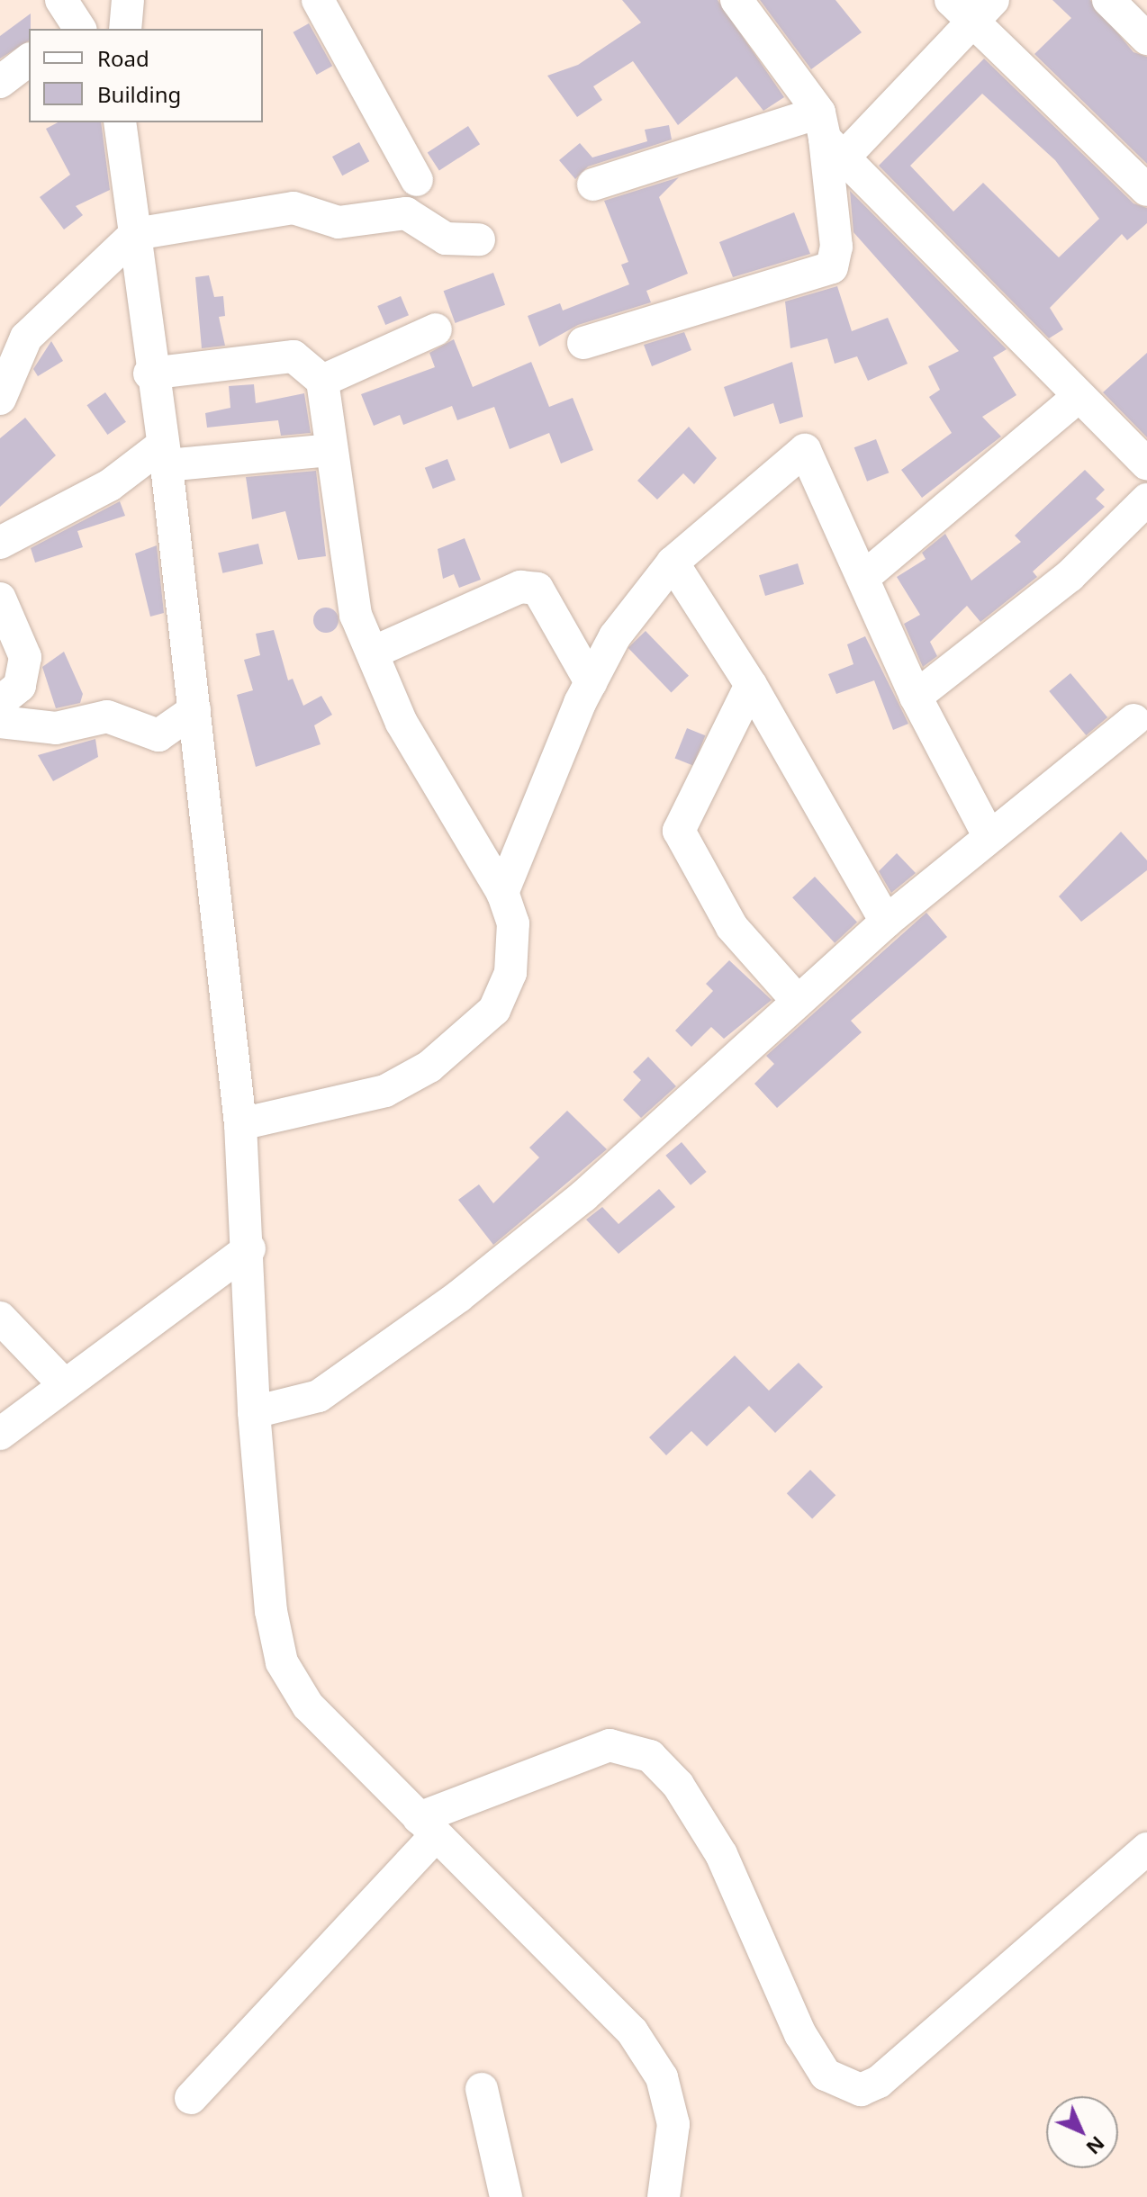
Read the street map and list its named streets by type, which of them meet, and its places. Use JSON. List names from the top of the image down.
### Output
{
  "legend": ["Road", "Building"],
  "north": "bottom right"
}
